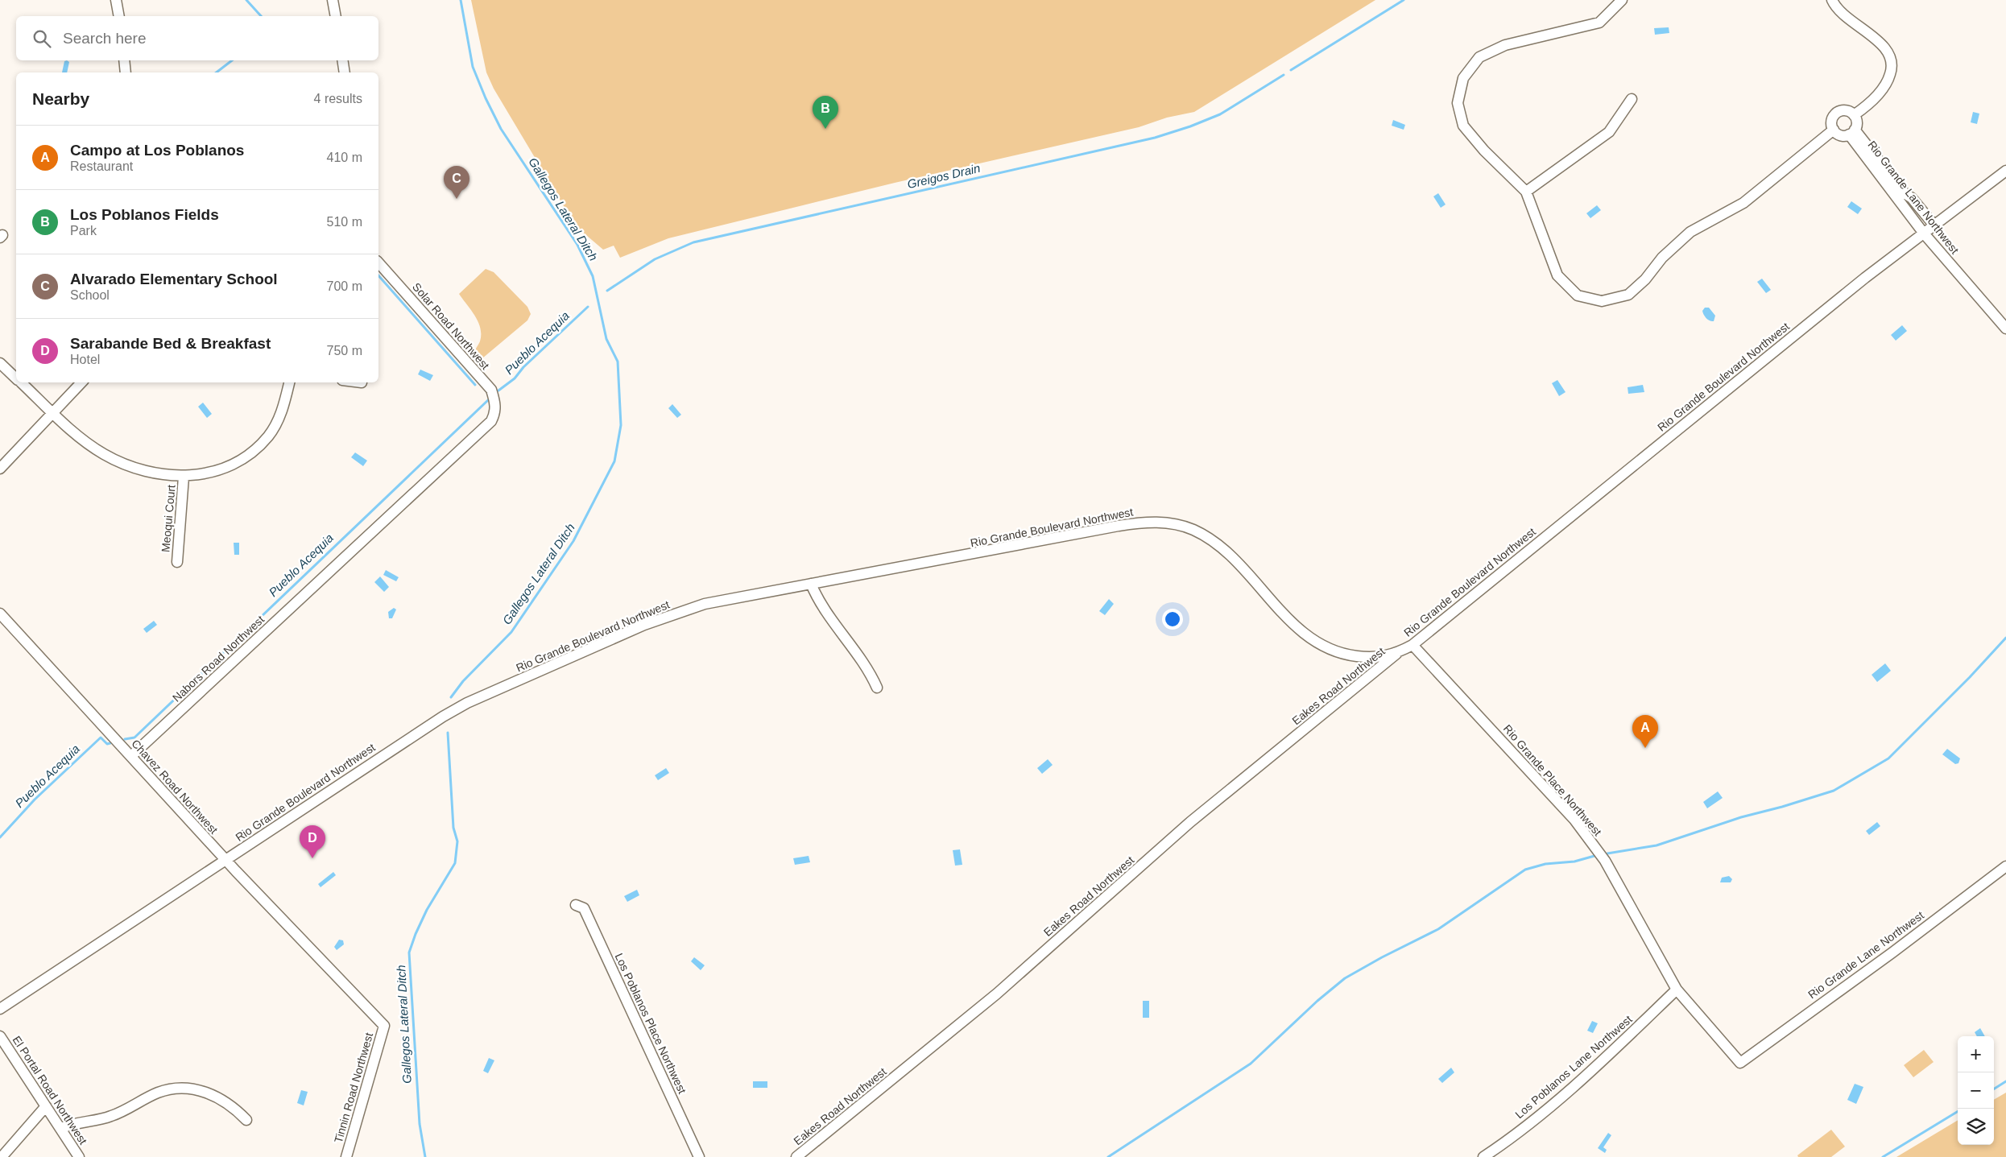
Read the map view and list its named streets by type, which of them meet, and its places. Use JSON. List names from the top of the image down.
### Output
{
  "streets": {
    "street": [
      "Rio Grande Lane Northwest",
      "Solar Road Northwest",
      "Rio Grande Boulevard Northwest",
      "Meoqui Court",
      "Nabors Road Northwest",
      "Eakes Road Northwest",
      "Rio Grande Place Northwest",
      "Chavez Road Northwest",
      "Los Poblanos Place Northwest",
      "Los Poblanos Lane Northwest",
      "Tinnin Road Northwest",
      "El Portal Road Northwest"
    ]
  },
  "crossings": [
    ["Rio Grande Lane Northwest", "Rio Grande Boulevard Northwest"],
    ["Rio Grande Lane Northwest", "Rio Grande Place Northwest"],
    ["Solar Road Northwest", "Nabors Road Northwest"],
    ["Rio Grande Boulevard Northwest", "Eakes Road Northwest"],
    ["Rio Grande Boulevard Northwest", "Rio Grande Place Northwest"],
    ["Rio Grande Boulevard Northwest", "Chavez Road Northwest"],
    ["Nabors Road Northwest", "Chavez Road Northwest"],
    ["Rio Grande Place Northwest", "Los Poblanos Lane Northwest"],
    ["Chavez Road Northwest", "Tinnin Road Northwest"]
  ],
  "water": ["Greigos Drain", "Gallegos Lateral Ditch", "Pueblo Acequia"],
  "page": {
    "search": "Search here",
    "heading": ["Nearby", "4 results"],
    "pins": [
      "B",
      "C",
      "A",
      "D"
    ],
    "list": [
      {
        "mark": "A",
        "name": "Campo at Los Poblanos",
        "note": "Restaurant",
        "value": "410 m"
      },
      {
        "mark": "B",
        "name": "Los Poblanos Fields",
        "note": "Park",
        "value": "510 m"
      },
      {
        "mark": "C",
        "name": "Alvarado Elementary School",
        "note": "School",
        "value": "700 m"
      },
      {
        "mark": "D",
        "name": "Sarabande Bed & Breakfast",
        "note": "Hotel",
        "value": "750 m"
      }
    ],
    "map_buttons": ["+", "−"]
  }
}
